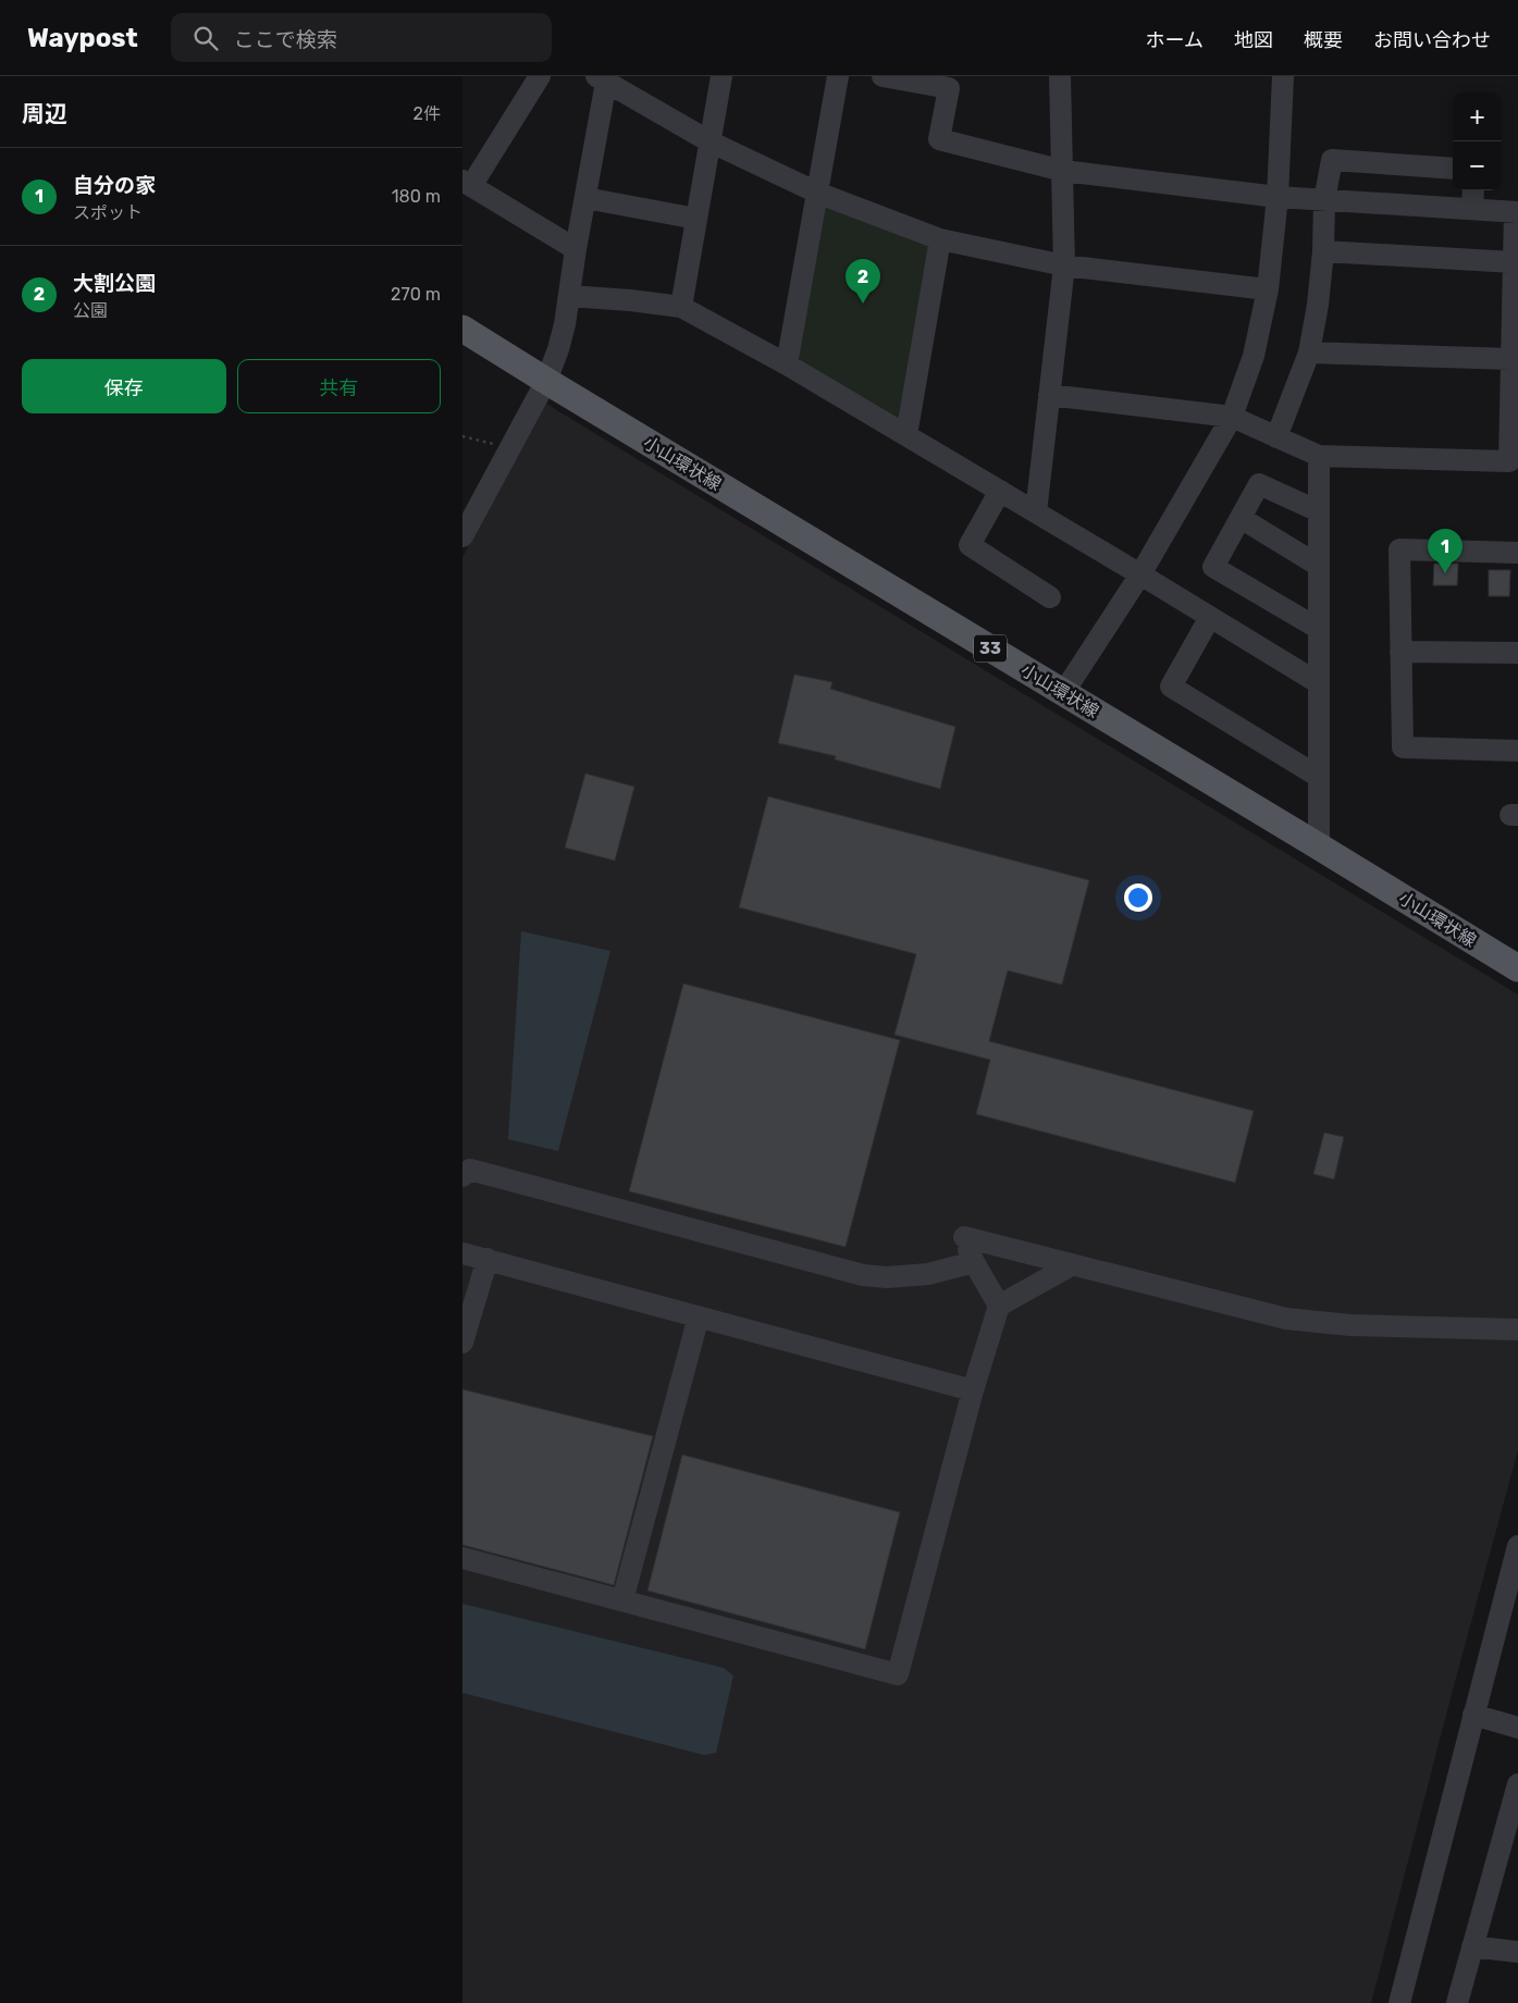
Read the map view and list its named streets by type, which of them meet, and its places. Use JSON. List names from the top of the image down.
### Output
{
  "streets": {
    "main road": ["小山環状線", "33"]
  },
  "page": {
    "header": "Waypost",
    "search": "ここで検索",
    "nav": [
      "ホーム",
      "地図",
      "概要",
      "お問い合わせ"
    ],
    "heading": ["周辺", "2件"],
    "map_buttons": ["+", "−"],
    "list": [
      {
        "mark": "1",
        "name": "自分の家",
        "note": "スポット",
        "value": "180 m"
      },
      {
        "mark": "2",
        "name": "大割公園",
        "note": "公園",
        "value": "270 m"
      }
    ],
    "pins": ["2", "1"],
    "buttons": ["保存", "共有"]
  }
}
